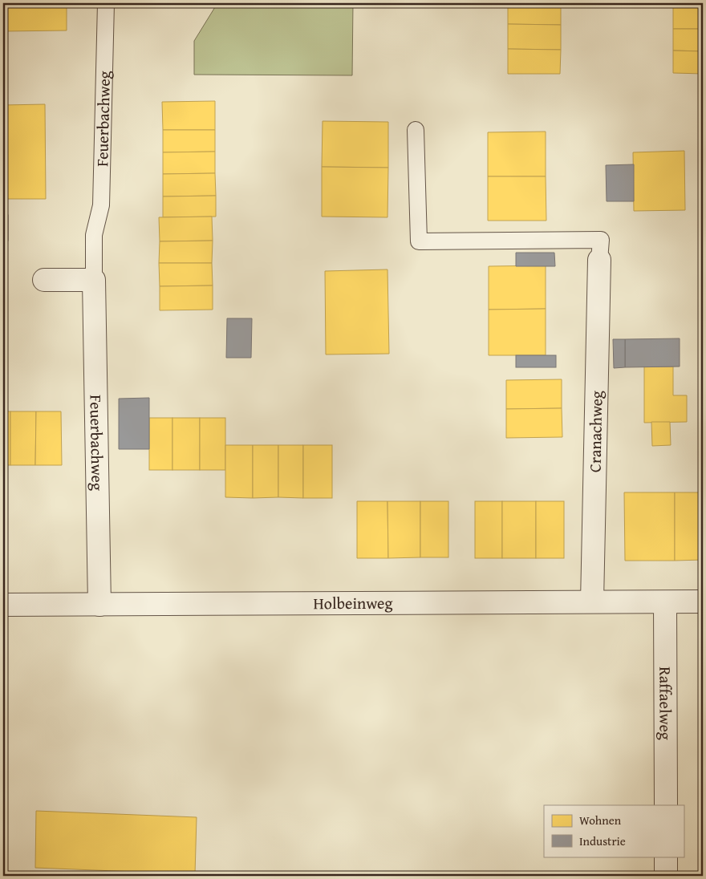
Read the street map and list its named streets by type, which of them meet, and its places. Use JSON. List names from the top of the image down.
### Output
{
  "streets": {
    "street": [
      "Feuerbachweg",
      "Cranachweg",
      "Holbeinweg",
      "Raffaelweg"
    ]
  },
  "crossings": [
    ["Feuerbachweg", "Holbeinweg"],
    ["Cranachweg", "Holbeinweg"],
    ["Holbeinweg", "Raffaelweg"]
  ],
  "legend": ["Wohnen", "Industrie"]
}
